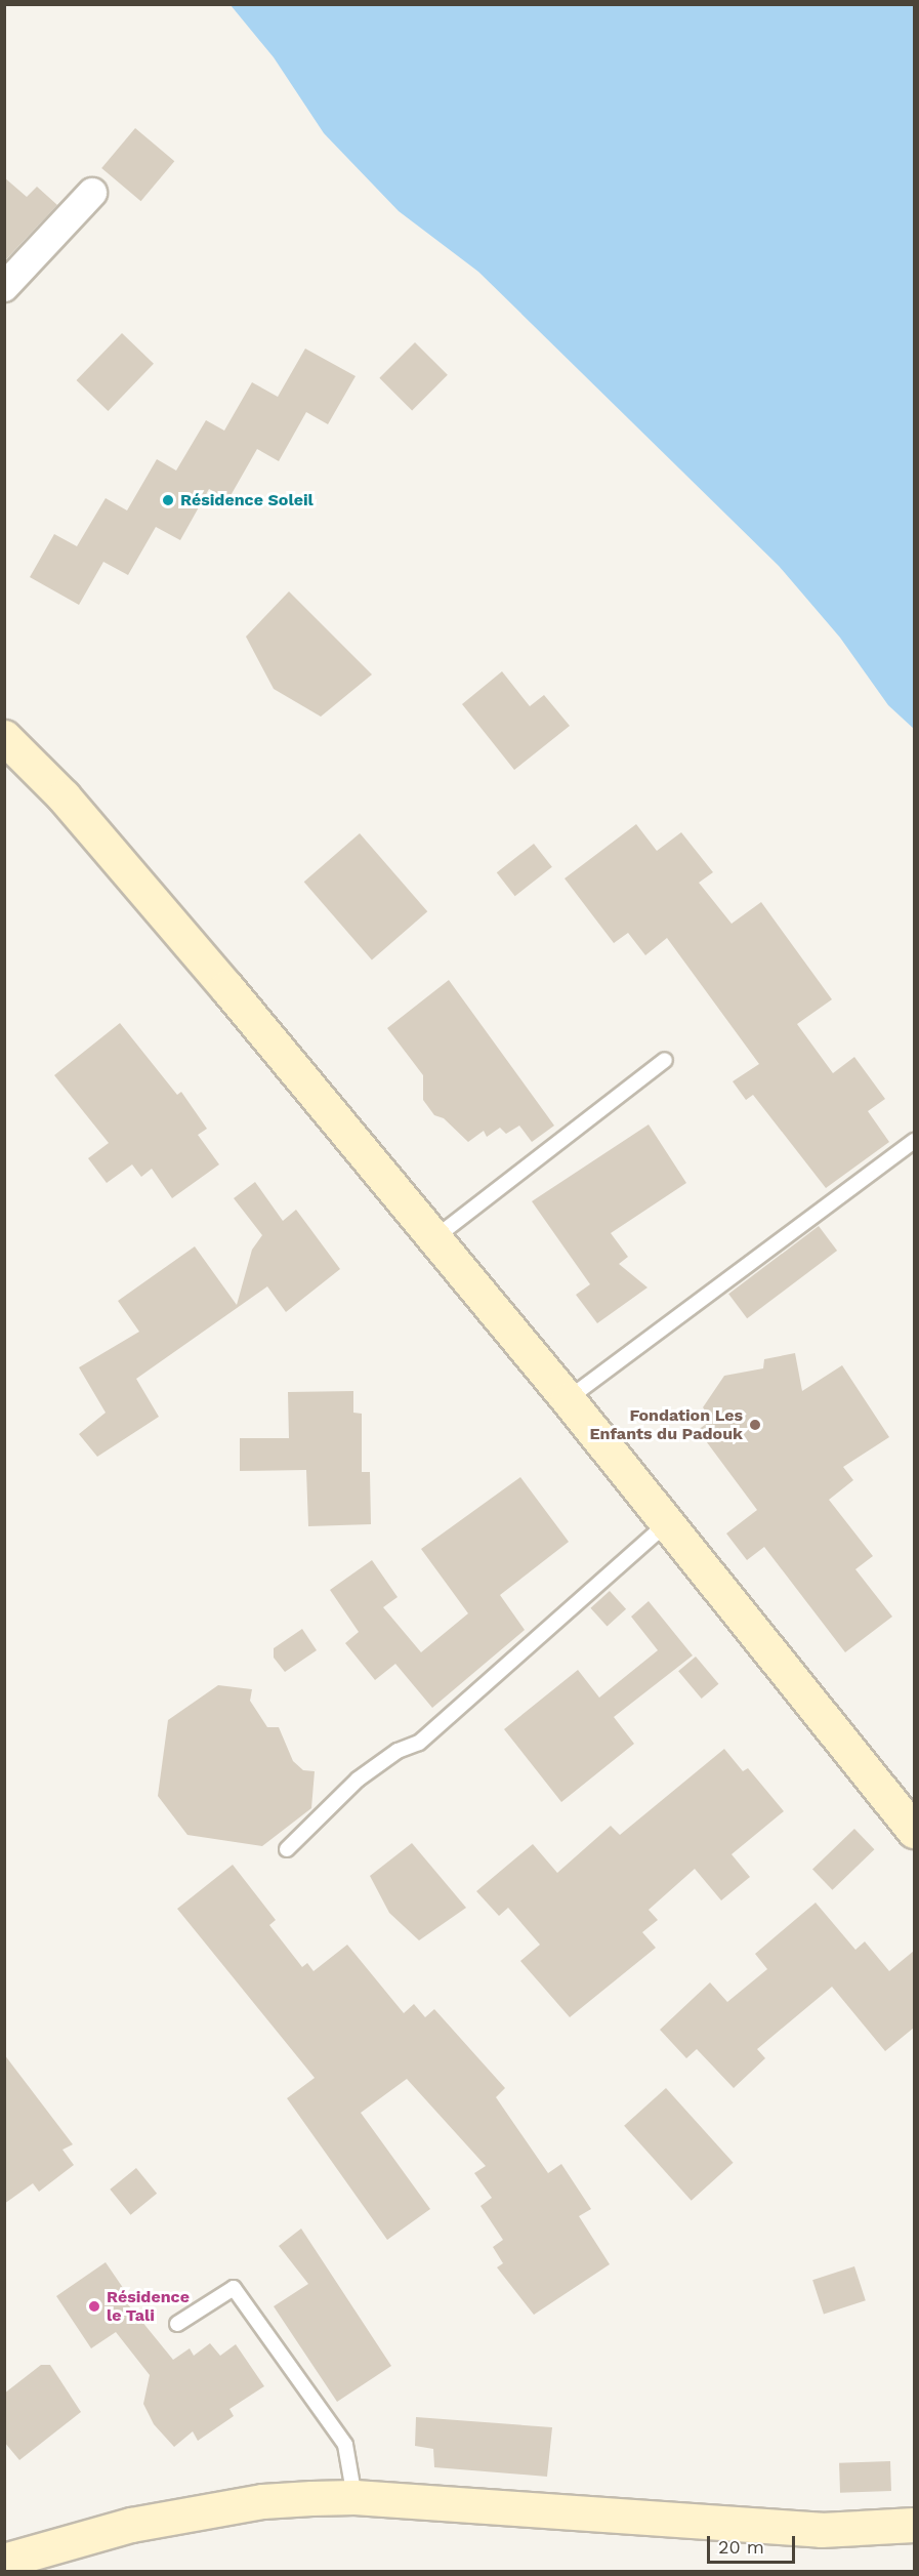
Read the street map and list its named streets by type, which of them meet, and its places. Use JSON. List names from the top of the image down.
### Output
{
  "places": ["Résidence Soleil", "Fondation Les Enfants du Padouk", "Résidence le Tali"],
  "scale_bar": "20 m"
}
